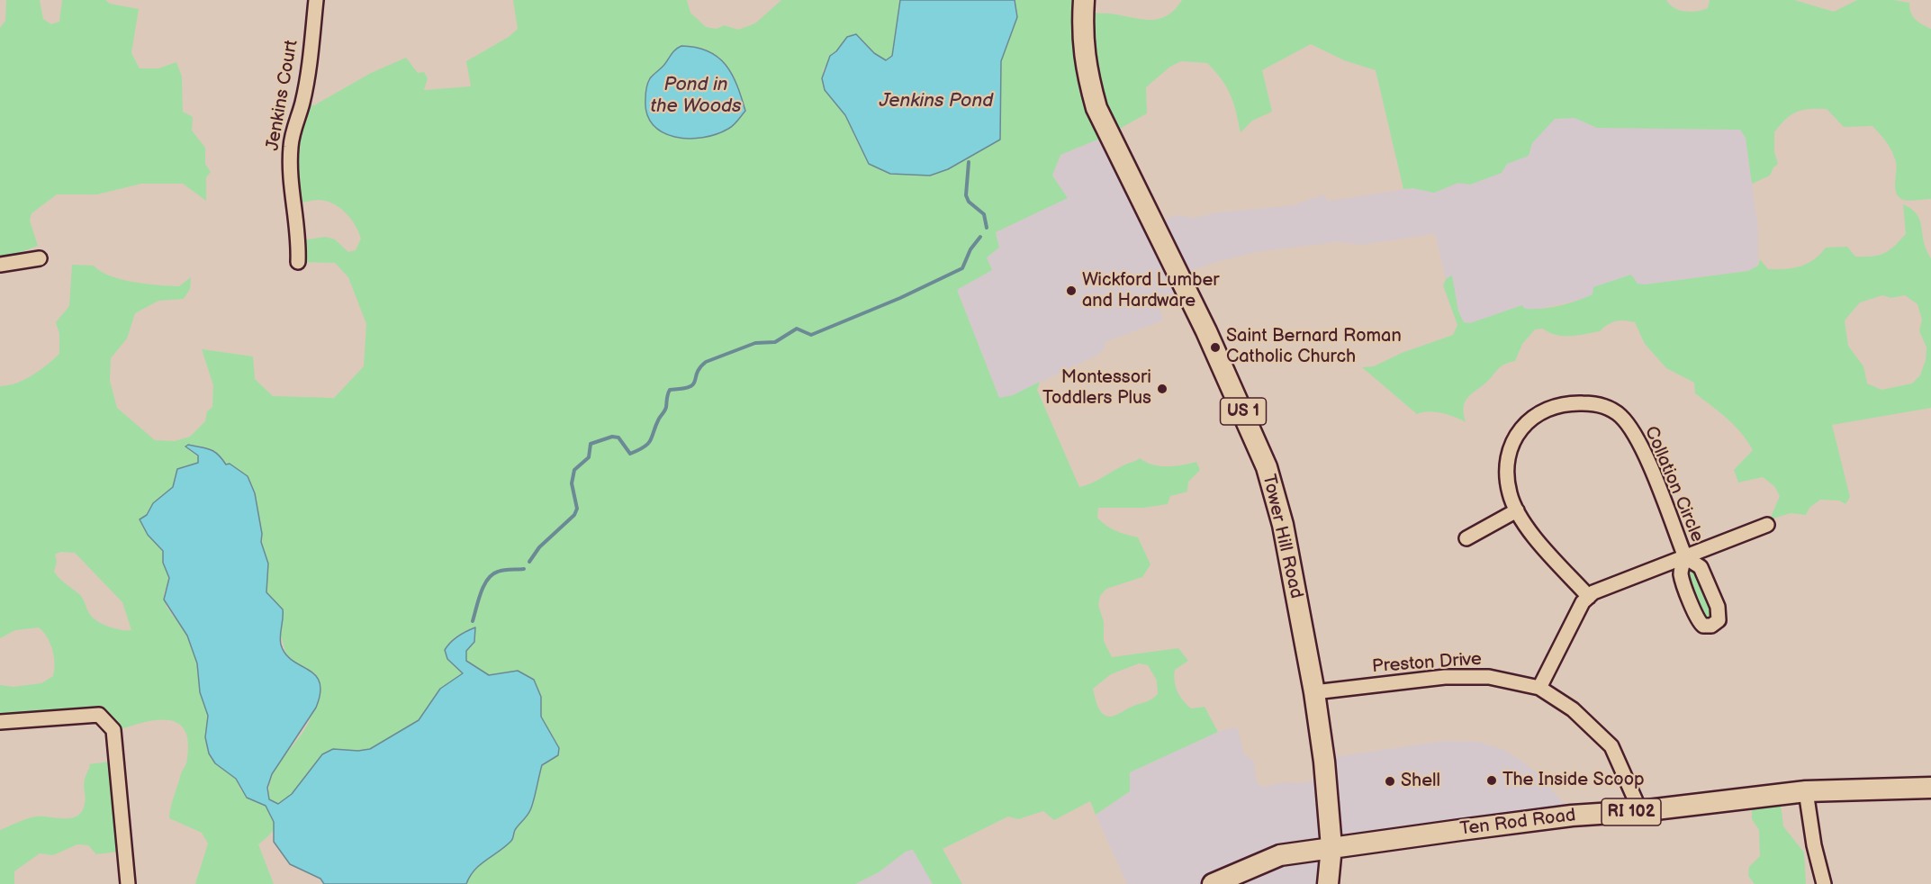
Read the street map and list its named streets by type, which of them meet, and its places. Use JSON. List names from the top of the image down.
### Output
{
  "streets": {
    "main road": [
      "US 1",
      "Tower Hill Road",
      "RI 102",
      "Ten Rod Road"
    ],
    "street": ["Jenkins Court", "Collation Circle", "Preston Drive"]
  },
  "crossings": [
    ["Tower Hill Road", "Preston Drive"],
    ["Tower Hill Road", "RI 102"],
    ["Tower Hill Road", "Ten Rod Road"],
    ["Preston Drive", "Ten Rod Road"],
    ["RI 102", "Ten Rod Road"]
  ],
  "water": ["Pond in the Woods", "Jenkins Pond"],
  "places": [
    "Wickford Lumber and Hardware",
    "Saint Bernard Roman Catholic Church",
    "Montessori Toddlers Plus",
    "The Inside Scoop",
    "Shell"
  ]
}
